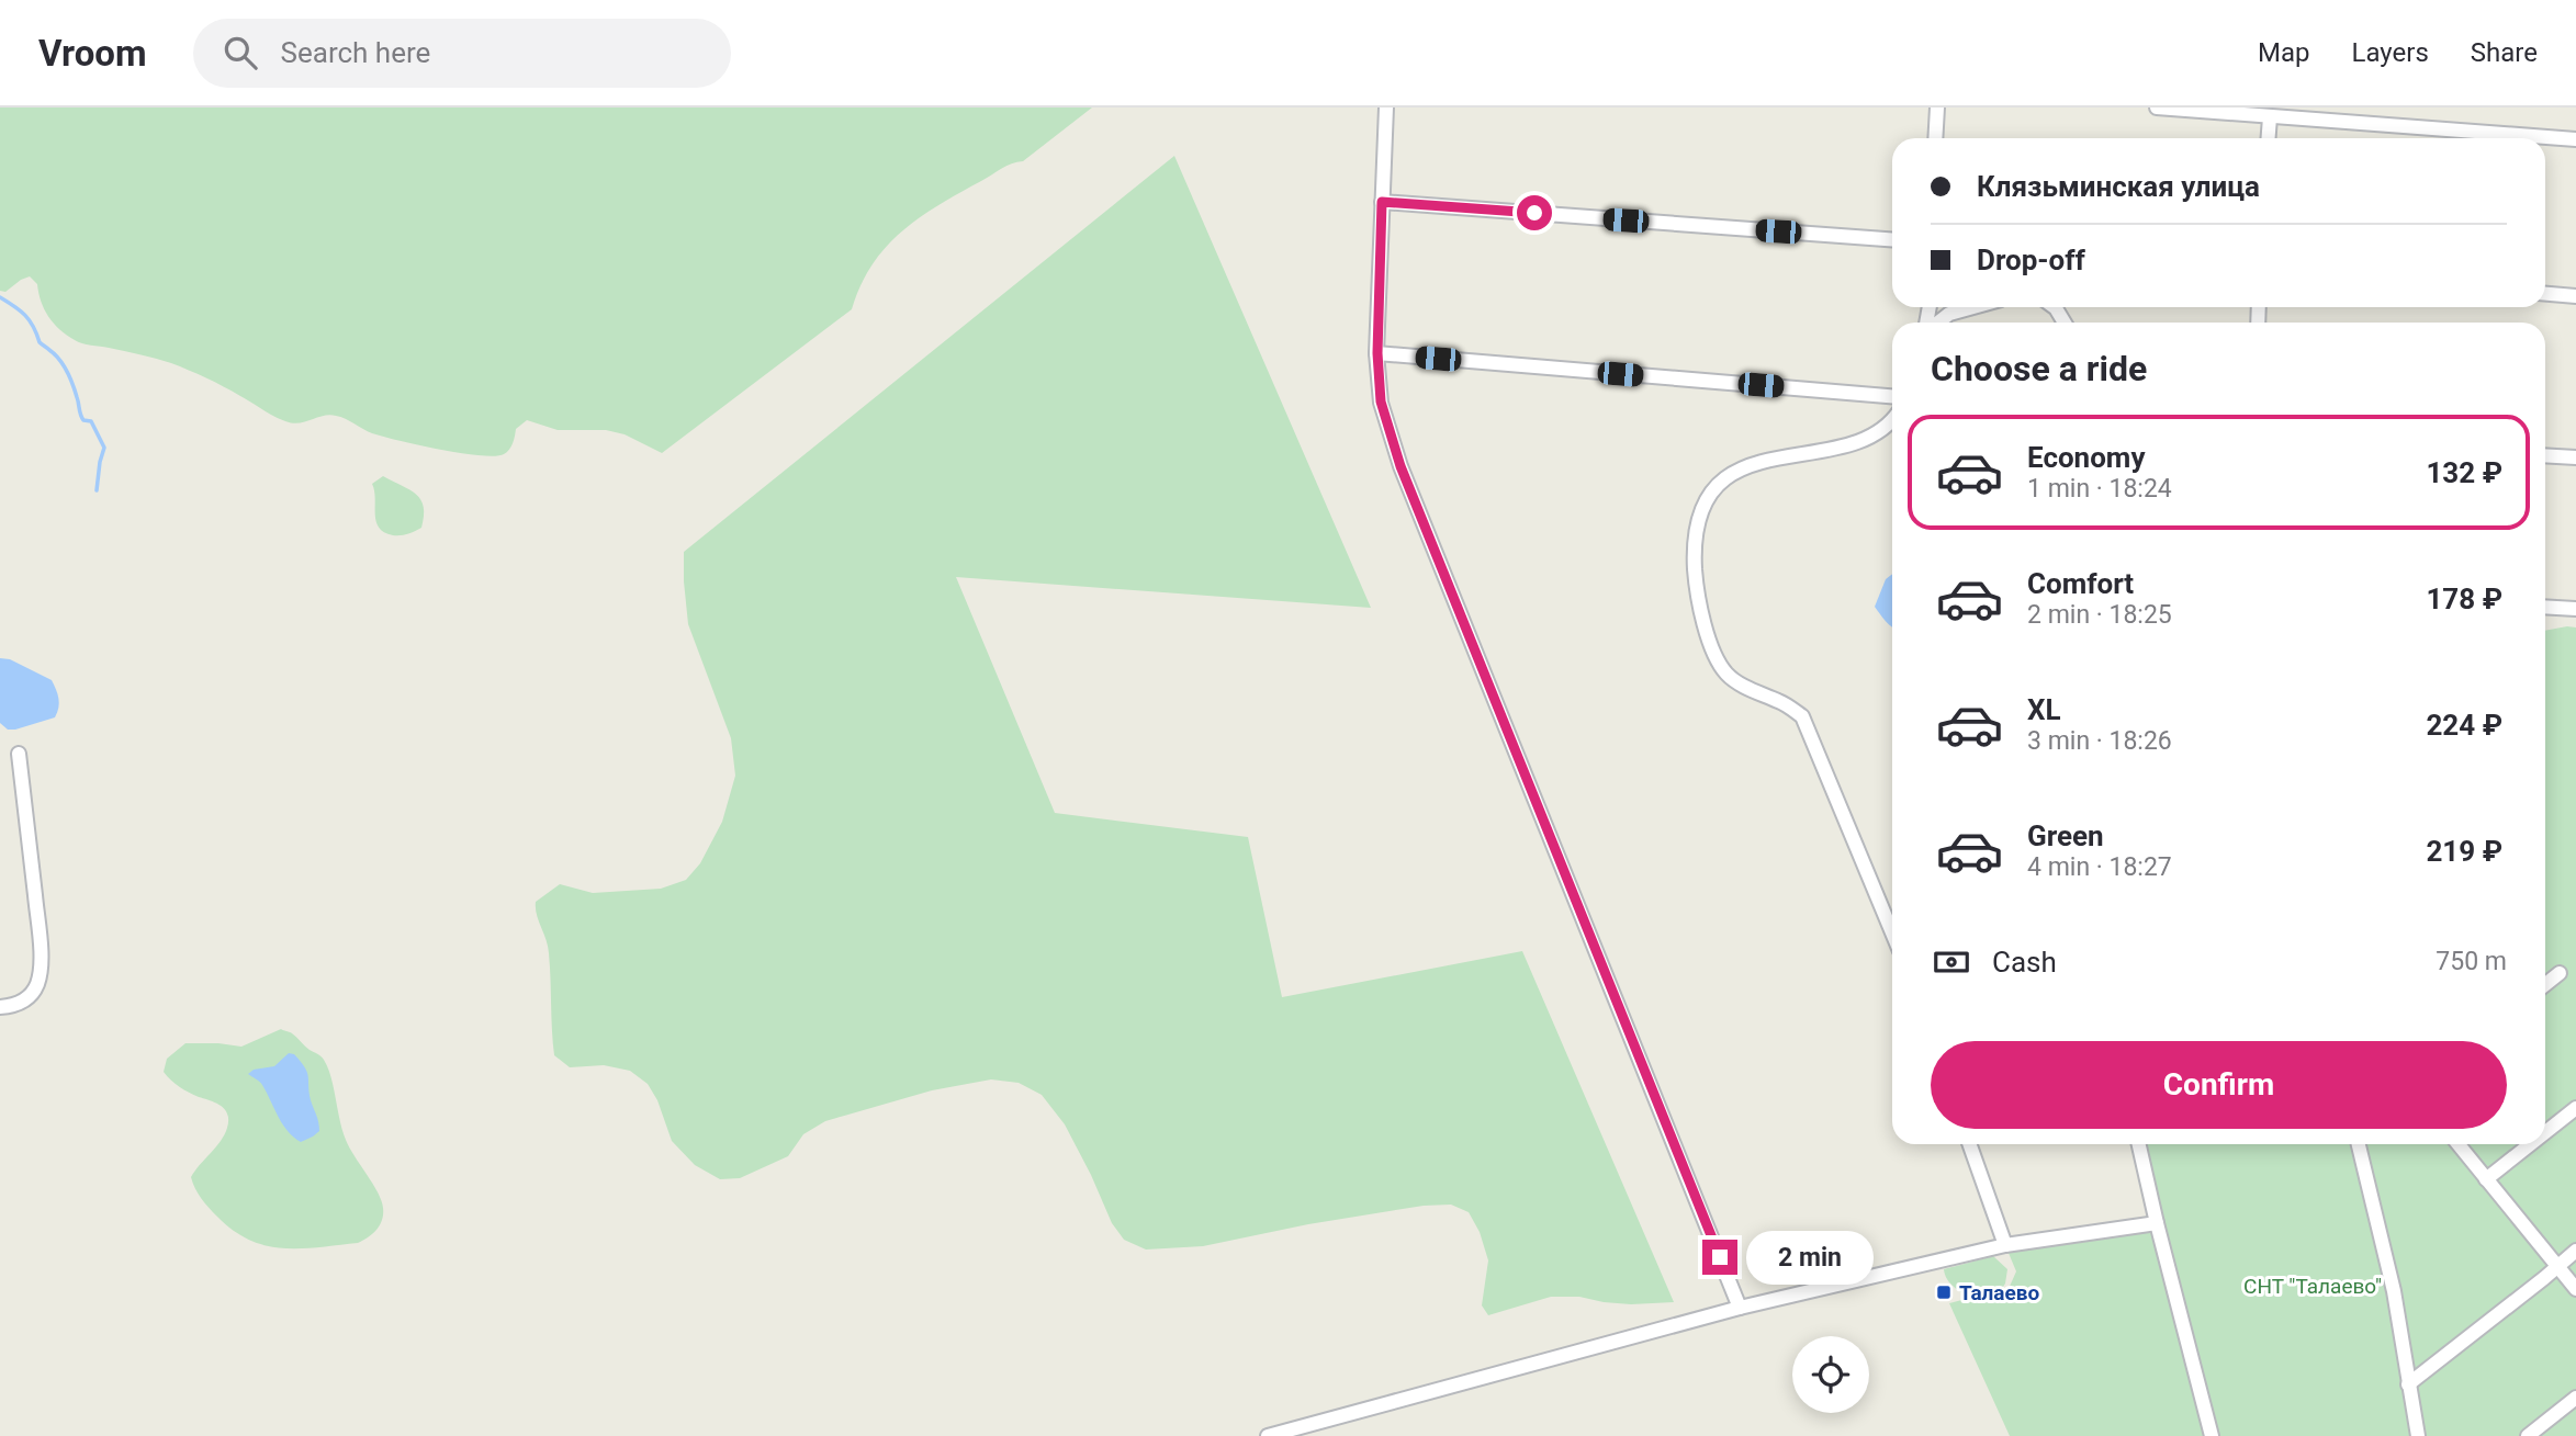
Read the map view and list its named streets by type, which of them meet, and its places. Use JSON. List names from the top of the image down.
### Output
{
  "parks": ["СНТ \"Талаево\""],
  "places": {
    "transit": ["Талаево"]
  },
  "page": {
    "header": "Vroom",
    "search": "Search here",
    "nav": ["Map", "Layers", "Share"],
    "banner": ["Клязьминская улица", "Drop-off"],
    "heading": "Choose a ride",
    "list": [
      {
        "name": "Economy",
        "note": "1 min · 18:24",
        "value": "132 ₽"
      },
      {
        "name": "Comfort",
        "note": "2 min · 18:25",
        "value": "178 ₽"
      },
      {
        "name": "XL",
        "note": "3 min · 18:26",
        "value": "224 ₽"
      },
      {
        "name": "Green",
        "note": "4 min · 18:27",
        "value": "219 ₽"
      }
    ],
    "pay": ["Cash", "750 m"],
    "buttons": "Confirm",
    "bubble": "2 min"
  }
}
